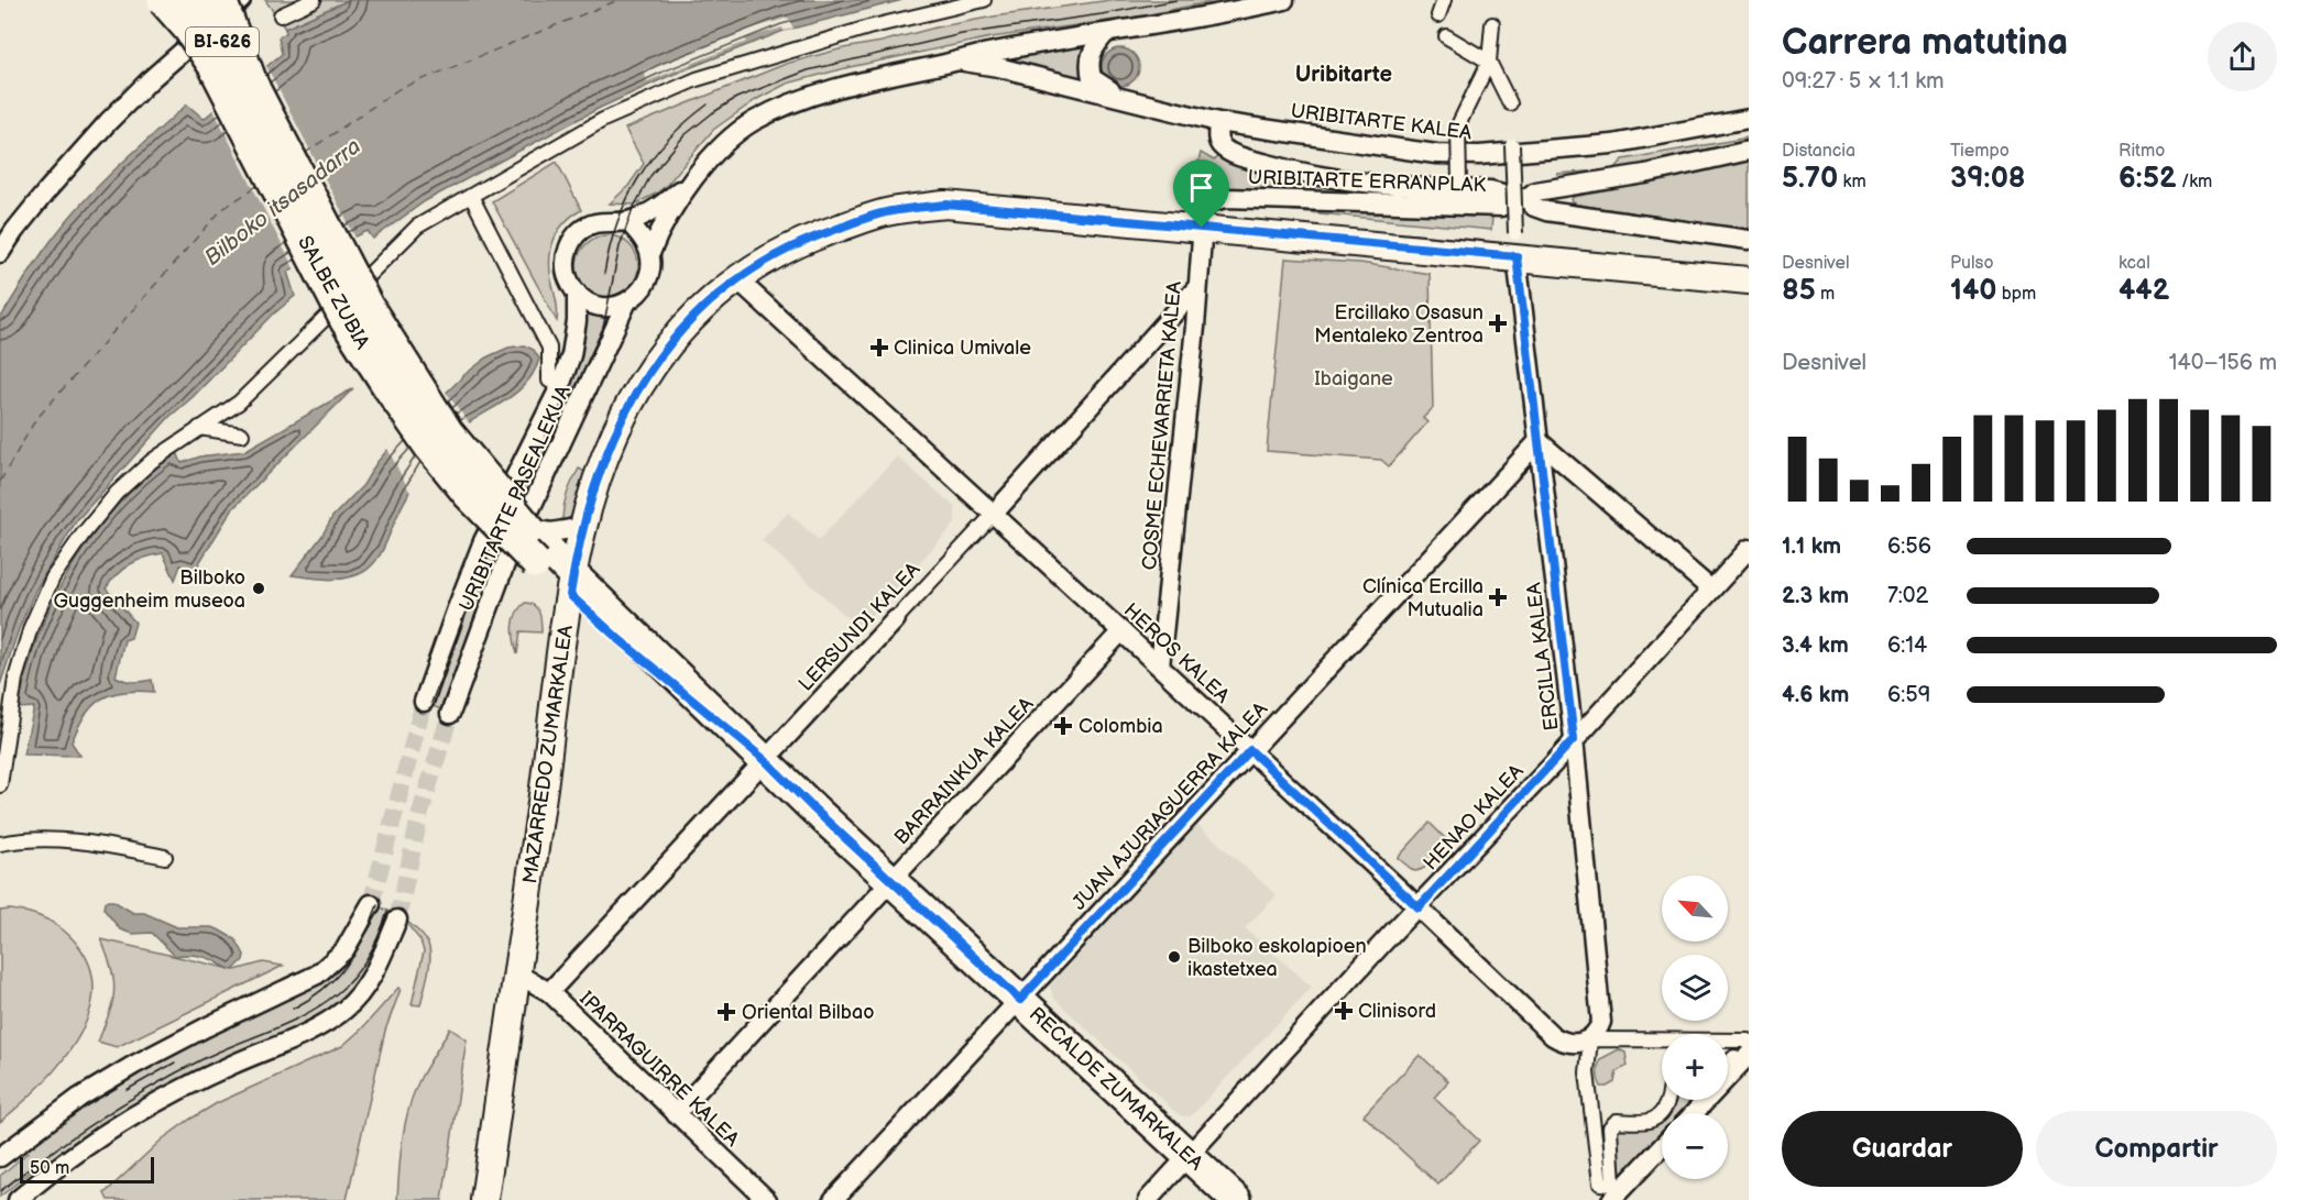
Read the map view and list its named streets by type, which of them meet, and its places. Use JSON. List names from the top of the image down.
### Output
{
  "streets": {
    "highway": ["BI-626"],
    "main road": ["SALBE ZUBIA", "MAZARREDO ZUMARKALEA", "RECALDE ZUMARKALEA"],
    "street": [
      "URIBITARTE KALEA",
      "URIBITARTE ERRANPLAK",
      "COSME ECHEVARRIETA KALEA",
      "URIBITARTE PASEALEKUA",
      "LERSUNDI KALEA",
      "HEROS KALEA",
      "ERCILLA KALEA",
      "BARRAINKUA KALEA",
      "JUAN AJURIAGUERRA KALEA",
      "HENAO KALEA",
      "IPARRAGUIRRE KALEA"
    ]
  },
  "crossings": [
    ["BI-626", "SALBE ZUBIA"],
    ["URIBITARTE KALEA", "URIBITARTE ERRANPLAK"],
    ["URIBITARTE ERRANPLAK", "COSME ECHEVARRIETA KALEA"],
    ["URIBITARTE ERRANPLAK", "MAZARREDO ZUMARKALEA"],
    ["SALBE ZUBIA", "RECALDE ZUMARKALEA"],
    ["COSME ECHEVARRIETA KALEA", "LERSUNDI KALEA"],
    ["COSME ECHEVARRIETA KALEA", "HEROS KALEA"],
    ["COSME ECHEVARRIETA KALEA", "MAZARREDO ZUMARKALEA"],
    ["LERSUNDI KALEA", "HEROS KALEA"],
    ["LERSUNDI KALEA", "IPARRAGUIRRE KALEA"],
    ["LERSUNDI KALEA", "RECALDE ZUMARKALEA"],
    ["HEROS KALEA", "ERCILLA KALEA"],
    ["HEROS KALEA", "MAZARREDO ZUMARKALEA"],
    ["HEROS KALEA", "BARRAINKUA KALEA"],
    ["HEROS KALEA", "JUAN AJURIAGUERRA KALEA"],
    ["HEROS KALEA", "HENAO KALEA"],
    ["ERCILLA KALEA", "MAZARREDO ZUMARKALEA"],
    ["ERCILLA KALEA", "JUAN AJURIAGUERRA KALEA"],
    ["ERCILLA KALEA", "HENAO KALEA"],
    ["MAZARREDO ZUMARKALEA", "IPARRAGUIRRE KALEA"],
    ["MAZARREDO ZUMARKALEA", "RECALDE ZUMARKALEA"],
    ["BARRAINKUA KALEA", "IPARRAGUIRRE KALEA"],
    ["BARRAINKUA KALEA", "RECALDE ZUMARKALEA"],
    ["JUAN AJURIAGUERRA KALEA", "RECALDE ZUMARKALEA"],
    ["HENAO KALEA", "RECALDE ZUMARKALEA"]
  ],
  "districts": ["Uribitarte"],
  "water": ["Bilboko itsasadarra"],
  "parks": ["Ibaigane"],
  "places": {
    "health": [
      "Ercillako Osasun Mentaleko Zentroa",
      "Clinica Umivale",
      "Clínica Ercilla Mutualia",
      "Colombia",
      "Clinisord",
      "Oriental Bilbao"
    ],
    "other": ["Bilboko Guggenheim museoa", "Bilboko eskolapioen ikastetxea"]
  },
  "scale_bar": "50 m",
  "north": "top left",
  "page": {
    "heading": ["Carrera matutina", "09:27 · 5 × 1.1 km"],
    "stats": [
      ["Distancia", "5.70 km"],
      ["Tiempo", "39:08"],
      ["Ritmo", "6:52 /km"],
      ["Desnivel", "85 m"],
      ["Pulso", "140 bpm"],
      ["kcal", "442"]
    ],
    "chart": ["Desnivel", "140–156 m"],
    "list": [
      {
        "name": "1.1 km",
        "note": "6:56"
      },
      {
        "name": "2.3 km",
        "note": "7:02"
      },
      {
        "name": "3.4 km",
        "note": "6:14"
      },
      {
        "name": "4.6 km",
        "note": "6:59"
      }
    ],
    "map_buttons": ["+", "−"],
    "buttons": ["Guardar", "Compartir"],
    "scale": "50 m"
  }
}
